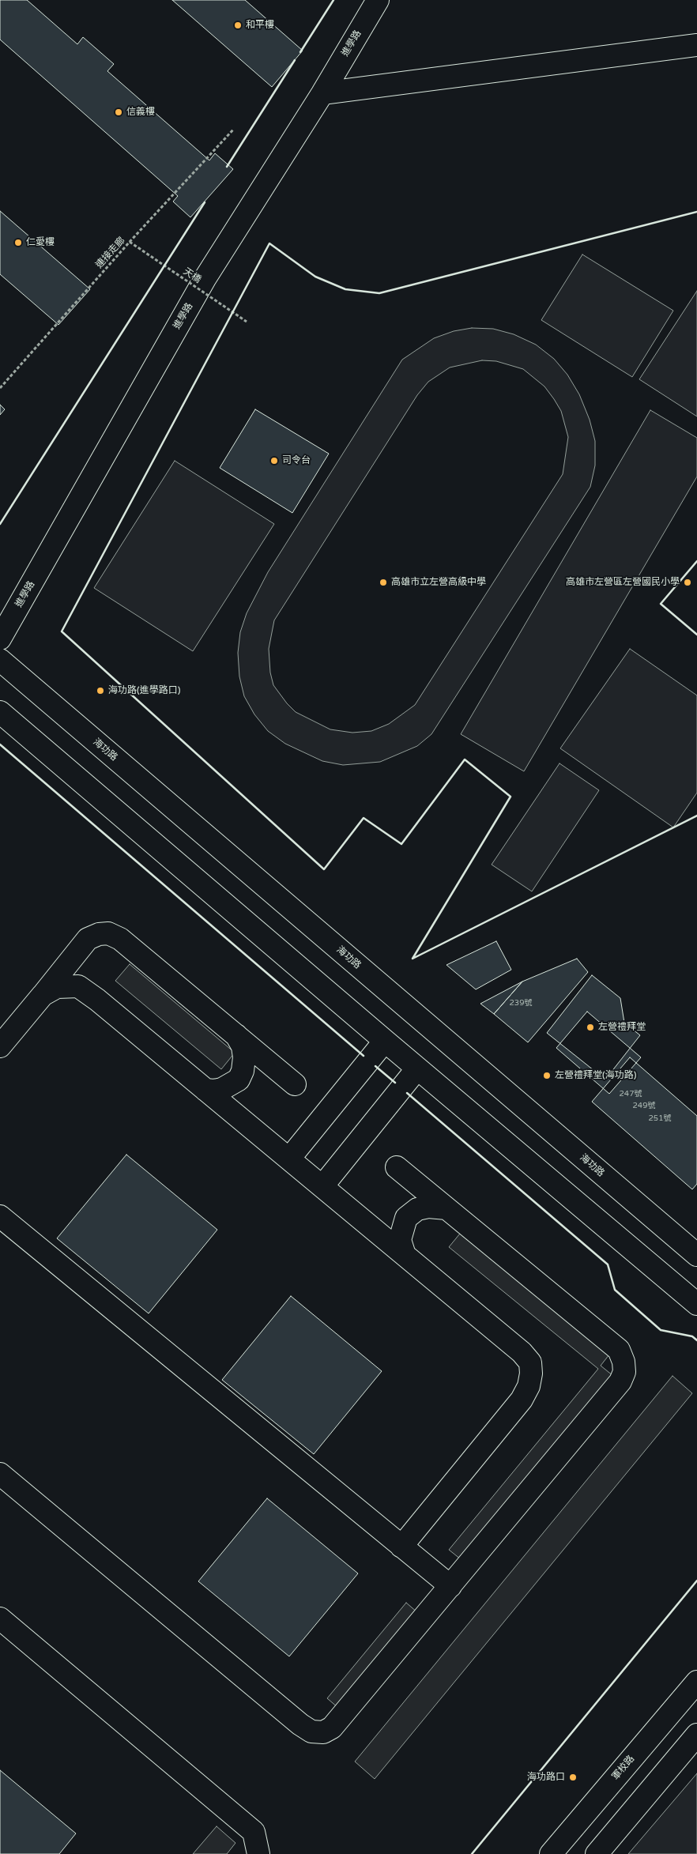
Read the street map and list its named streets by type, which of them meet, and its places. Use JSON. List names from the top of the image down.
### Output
{
  "streets": {
    "street": ["進學路", "海功路", "軍校路"],
    "path": ["連接走廊", "天橋"]
  },
  "crossings": [
    ["連接走廊", "天橋"]
  ],
  "places": [
    "和平樓",
    "信義樓",
    "仁愛樓",
    "司令台",
    "高雄市立左營高級中學",
    "高雄市左營區左營國民小學",
    "海功路(進學路口)",
    "左營禮拜堂",
    "左營禮拜堂(海功路)",
    "海功路口"
  ],
  "house_numbers": [
    "239號",
    "247號",
    "249號",
    "251號"
  ]
}
